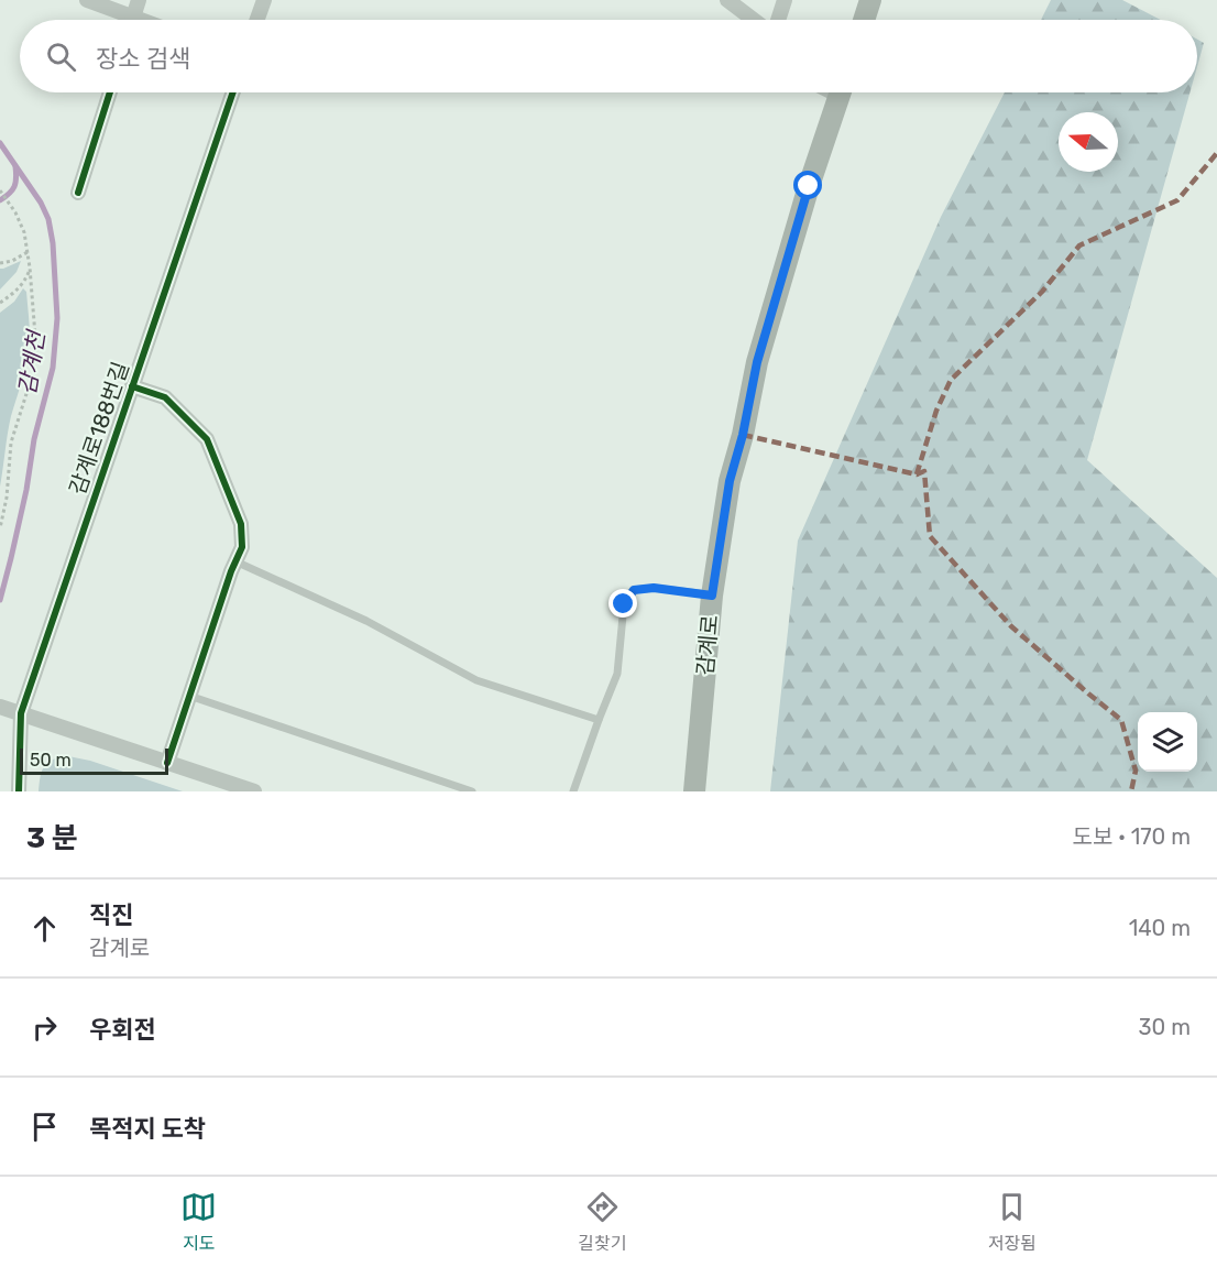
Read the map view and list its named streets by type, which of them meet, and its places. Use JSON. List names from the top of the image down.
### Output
{
  "streets": {
    "main road": ["감계로"],
    "street": ["감계로188번길"]
  },
  "water": ["감계천"],
  "scale_bar": "50 m",
  "north": "left",
  "page": {
    "search": "장소 검색",
    "scale": "50 m",
    "heading": ["3 분", "도보 · 170 m"],
    "list": [
      ["직진", "감계로", "140 m"],
      ["우회전", "30 m"],
      "목적지 도착"
    ],
    "nav": ["지도", "길찾기", "저장됨"]
  }
}
